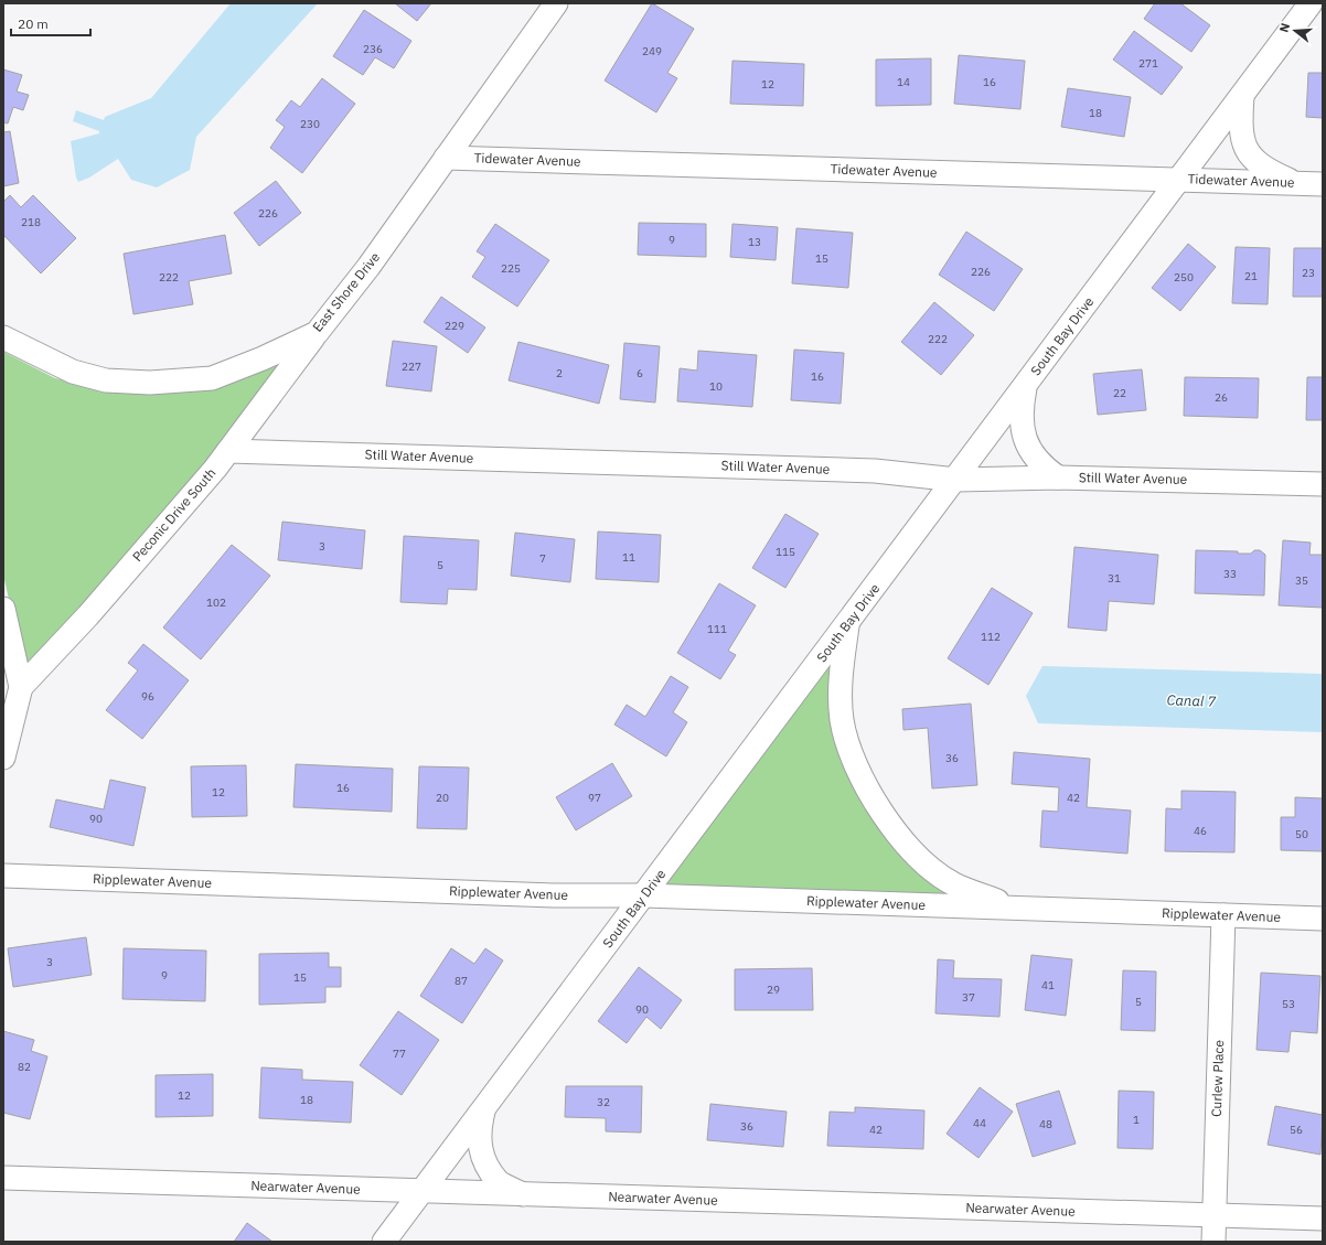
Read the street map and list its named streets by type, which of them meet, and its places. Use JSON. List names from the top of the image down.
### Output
{
  "streets": {
    "street": [
      "Tidewater Avenue",
      "East Shore Drive",
      "South Bay Drive",
      "Still Water Avenue",
      "Peconic Drive South",
      "Ripplewater Avenue",
      "Curlew Place",
      "Nearwater Avenue"
    ]
  },
  "crossings": [
    ["Tidewater Avenue", "East Shore Drive"],
    ["Tidewater Avenue", "South Bay Drive"],
    ["East Shore Drive", "Peconic Drive South"],
    ["South Bay Drive", "Still Water Avenue"],
    ["South Bay Drive", "Ripplewater Avenue"],
    ["South Bay Drive", "Nearwater Avenue"],
    ["Still Water Avenue", "Peconic Drive South"],
    ["Ripplewater Avenue", "Curlew Place"],
    ["Curlew Place", "Nearwater Avenue"]
  ],
  "water": ["Canal 7"],
  "house_numbers": [
    "236",
    "249",
    "271",
    "14",
    "16",
    "12",
    "18",
    "230",
    "226",
    "218",
    "9",
    "13",
    "15",
    "225",
    "226",
    "23",
    "21",
    "222",
    "250",
    "229",
    "222",
    "227",
    "2",
    "6",
    "16",
    "10",
    "22",
    "26",
    "3",
    "115",
    "11",
    "7",
    "5",
    "33",
    "31",
    "35",
    "102",
    "111",
    "112",
    "96",
    "36",
    "16",
    "12",
    "20",
    "97",
    "42",
    "90",
    "46",
    "50",
    "3",
    "9",
    "15",
    "87",
    "41",
    "29",
    "37",
    "5",
    "53",
    "90",
    "77",
    "82",
    "12",
    "18",
    "32",
    "1",
    "44",
    "48",
    "36",
    "42",
    "56"
  ],
  "scale_bar": "20 m",
  "north": "left"
}
